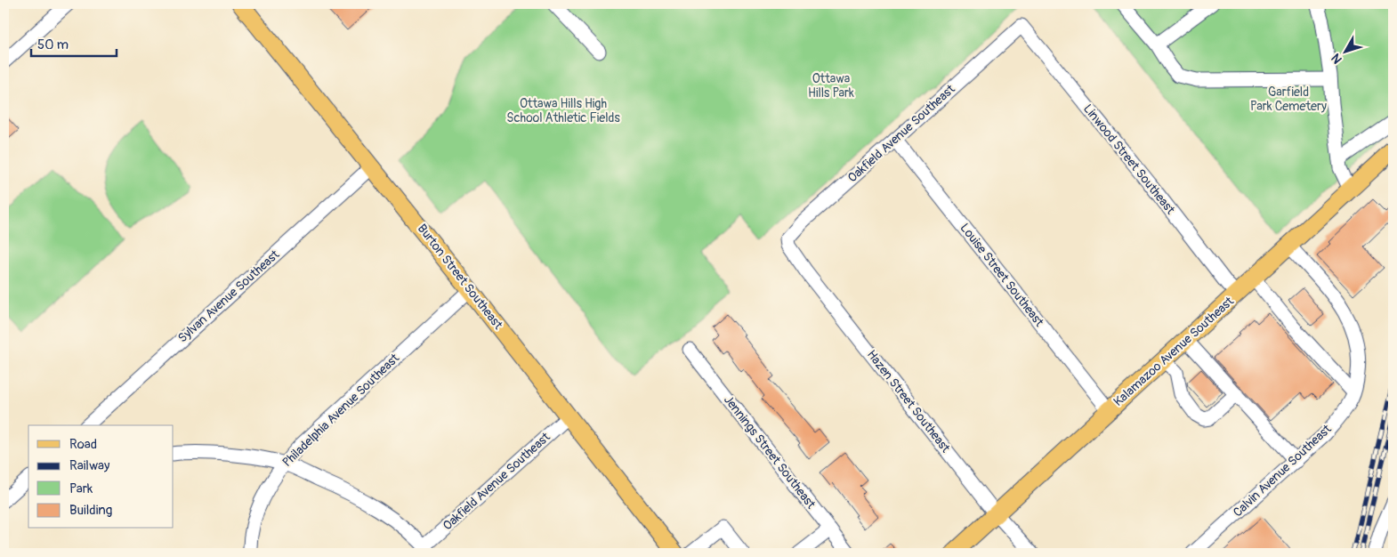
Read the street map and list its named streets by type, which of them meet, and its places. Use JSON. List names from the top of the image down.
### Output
{
  "streets": {
    "main road": ["Burton Street Southeast", "Kalamazoo Avenue Southeast"],
    "street": [
      "Oakfield Avenue Southeast",
      "Linwood Street Southeast",
      "Louise Street Southeast",
      "Sylvan Avenue Southeast",
      "Hazen Street Southeast",
      "Philadelphia Avenue Southeast",
      "Jennings Street Southeast",
      "Calvin Avenue Southeast"
    ]
  },
  "crossings": [
    ["Oakfield Avenue Southeast", "Linwood Street Southeast"],
    ["Oakfield Avenue Southeast", "Louise Street Southeast"],
    ["Oakfield Avenue Southeast", "Burton Street Southeast"],
    ["Oakfield Avenue Southeast", "Hazen Street Southeast"],
    ["Linwood Street Southeast", "Kalamazoo Avenue Southeast"],
    ["Louise Street Southeast", "Kalamazoo Avenue Southeast"],
    ["Burton Street Southeast", "Sylvan Avenue Southeast"],
    ["Burton Street Southeast", "Philadelphia Avenue Southeast"],
    ["Kalamazoo Avenue Southeast", "Hazen Street Southeast"],
    ["Kalamazoo Avenue Southeast", "Calvin Avenue Southeast"]
  ],
  "parks": ["Ottawa Hills Park", "Garfield Park Cemetery", "Ottawa Hills High School Athletic Fields"],
  "legend": [
    "Road",
    "Railway",
    "Park",
    "Building"
  ],
  "scale_bar": "50 m",
  "north": "bottom left"
}
